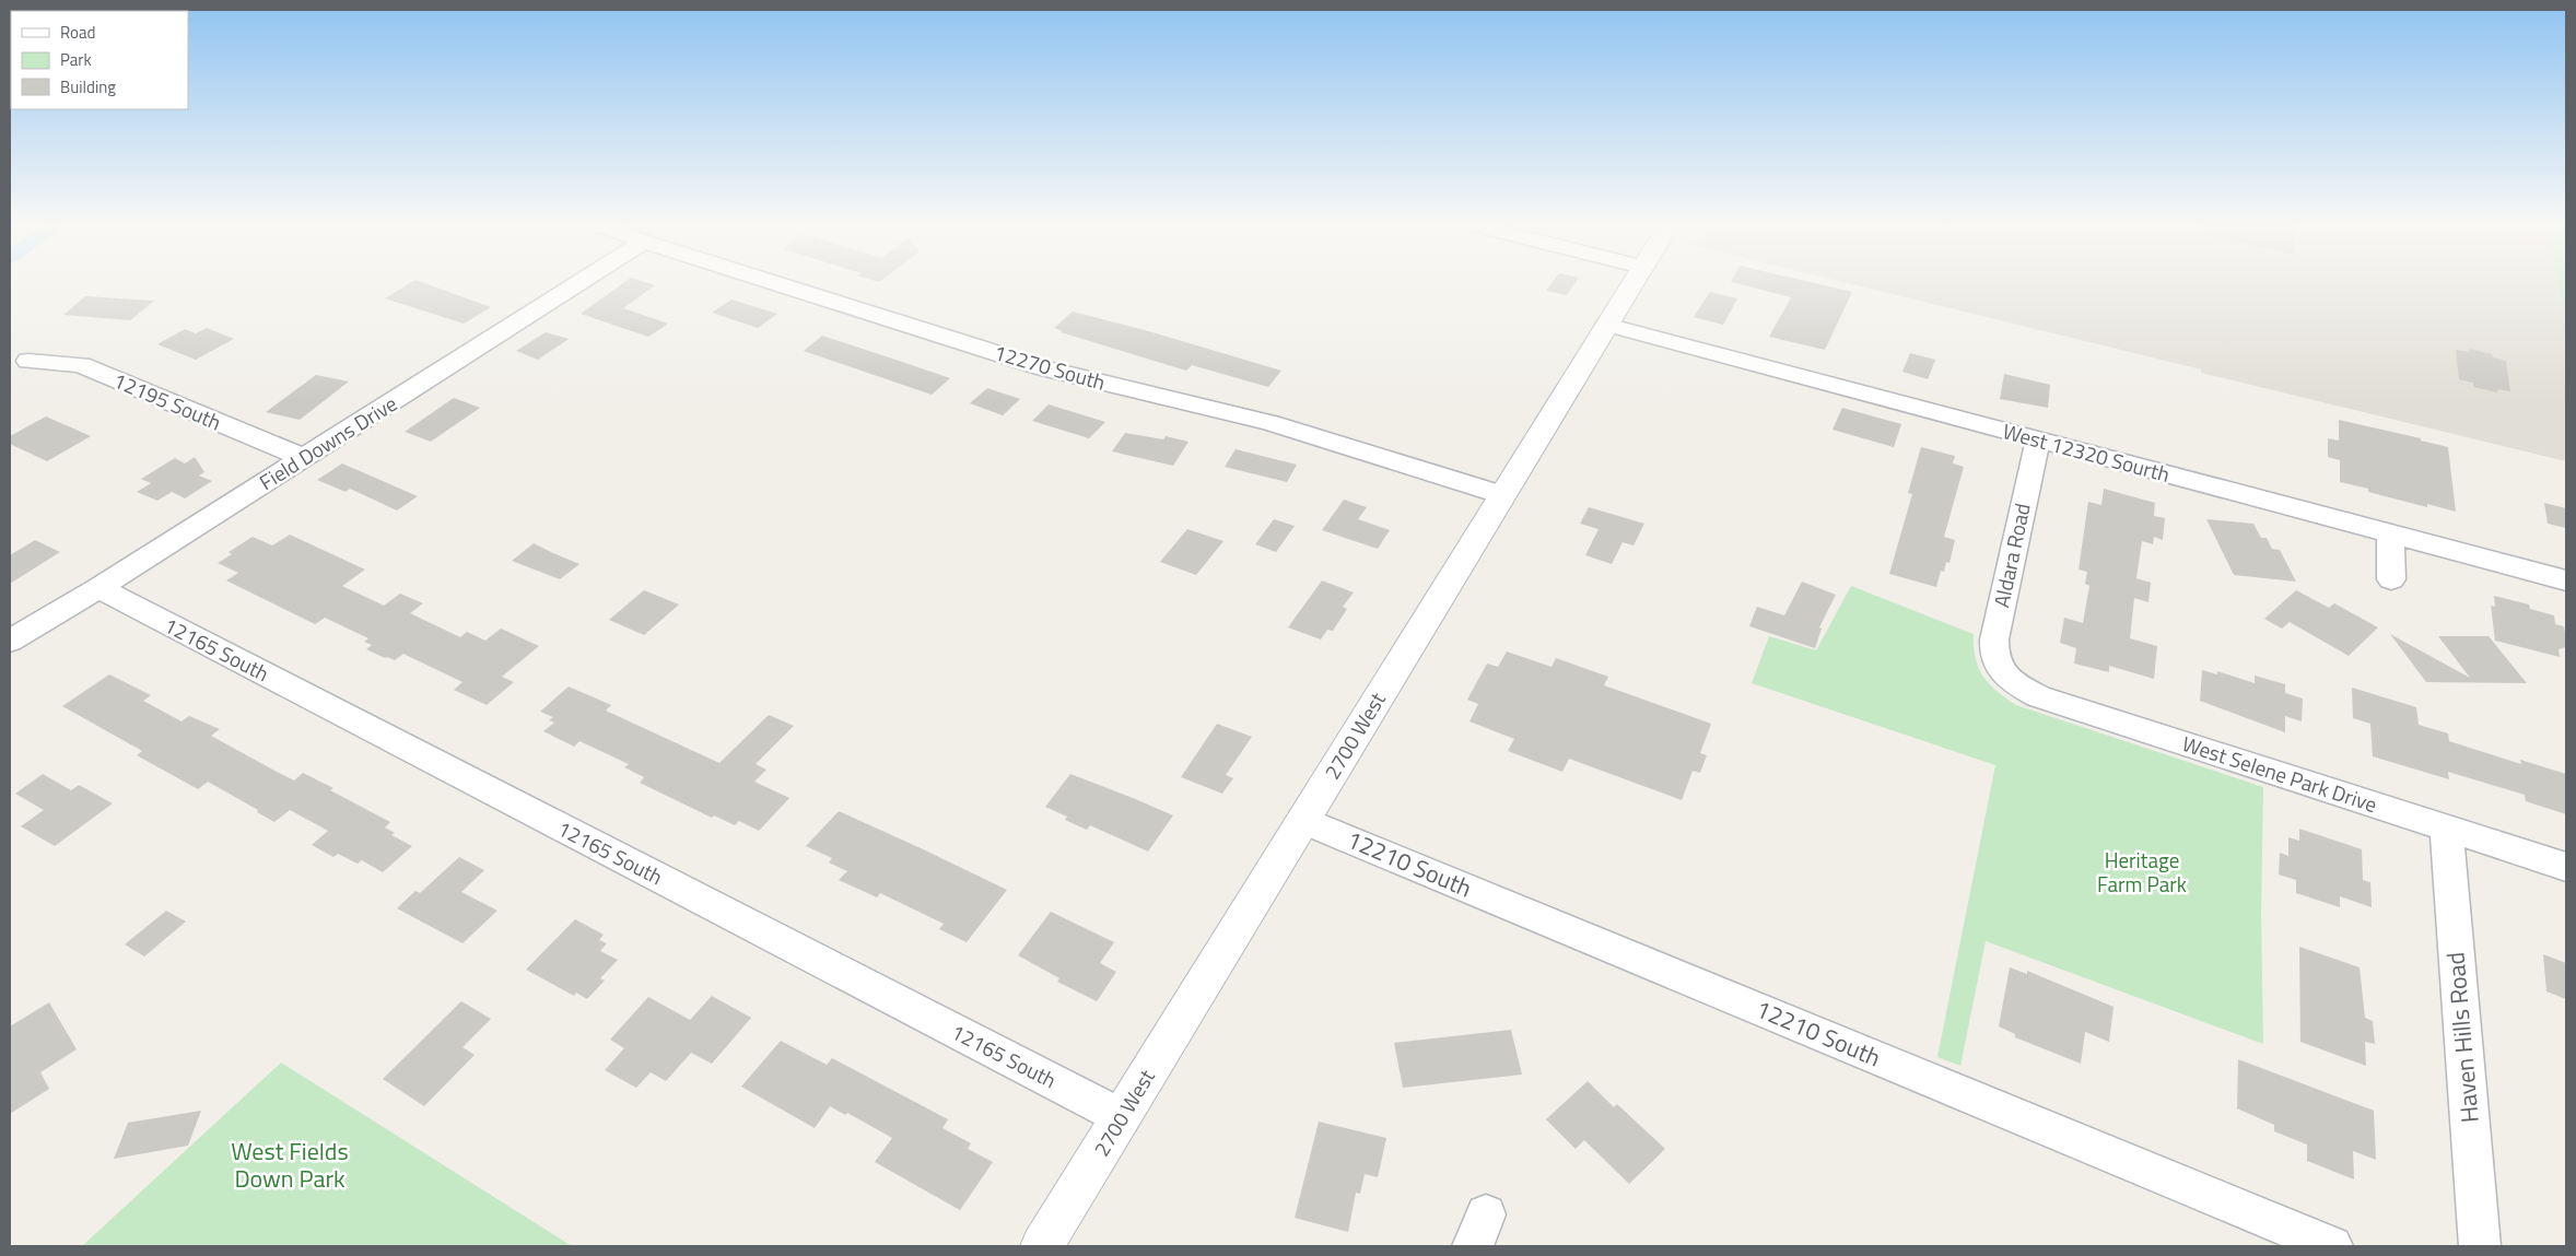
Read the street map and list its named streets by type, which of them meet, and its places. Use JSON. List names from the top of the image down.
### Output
{
  "streets": {
    "main road": ["2700 West"],
    "street": [
      "12270 South",
      "12195 South",
      "Field Downs Drive",
      "West 12320 Sourth",
      "Aldara Road",
      "12165 South",
      "West Selene Park Drive",
      "12210 South",
      "Haven Hills Road"
    ]
  },
  "crossings": [
    ["12270 South", "2700 West"],
    ["12195 South", "Field Downs Drive"],
    ["Field Downs Drive", "12165 South"],
    ["West 12320 Sourth", "Aldara Road"],
    ["West 12320 Sourth", "2700 West"],
    ["Aldara Road", "West Selene Park Drive"],
    ["12165 South", "2700 West"],
    ["2700 West", "12210 South"],
    ["West Selene Park Drive", "Haven Hills Road"]
  ],
  "parks": ["Heritage Farm Park", "West Fields Down Park"],
  "legend": ["Road", "Park", "Building"]
}
